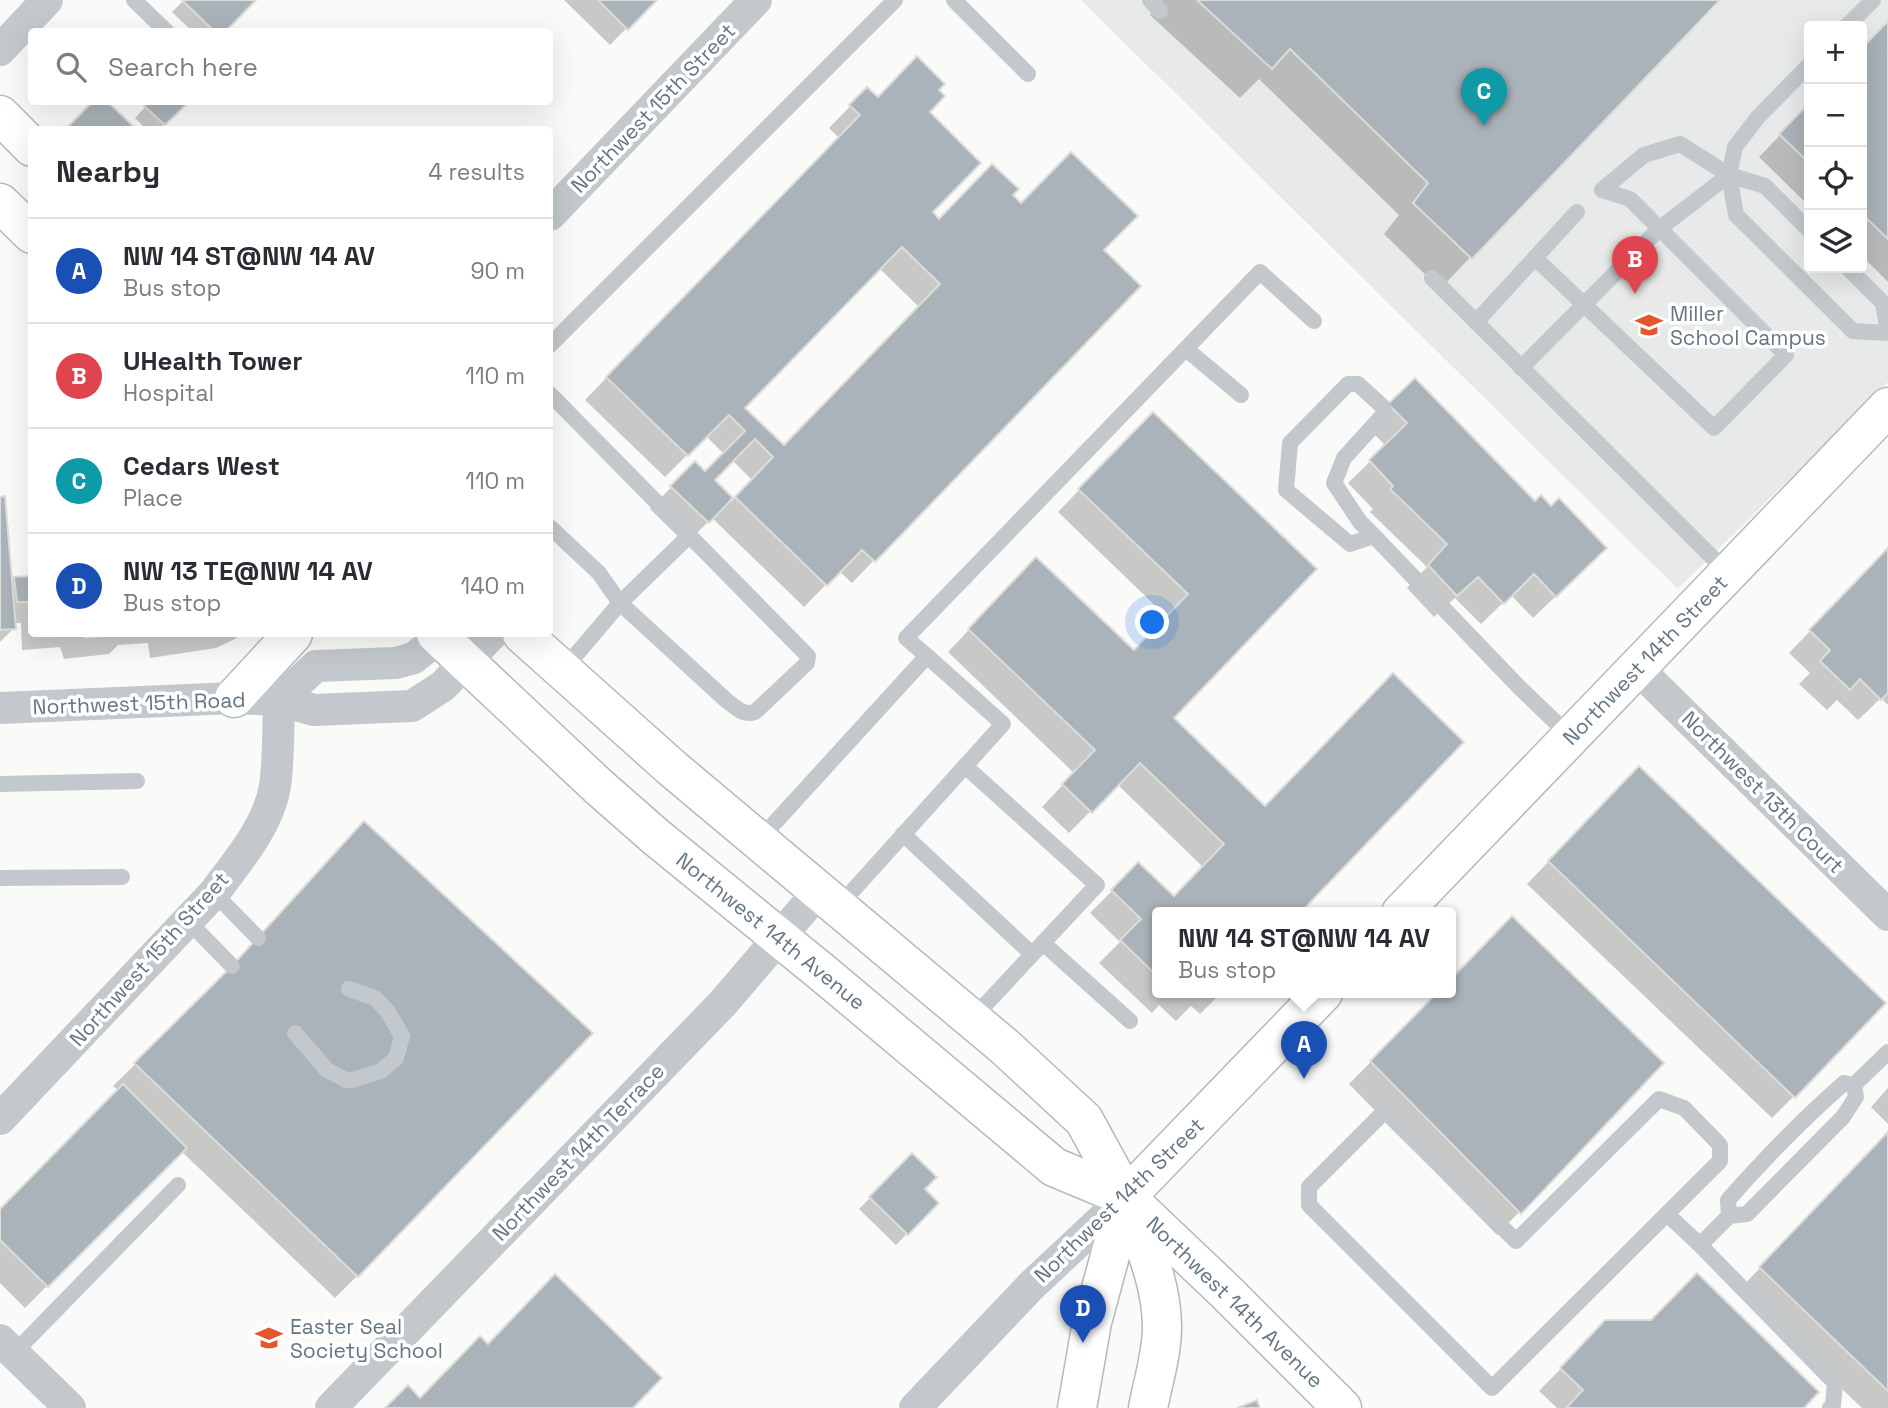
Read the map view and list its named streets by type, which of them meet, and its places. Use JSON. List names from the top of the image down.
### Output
{
  "streets": {
    "street": [
      "Northwest 15th Street",
      "Northwest 14th Street",
      "Northwest 15th Road",
      "Northwest 13th Court",
      "Northwest 14th Avenue",
      "Northwest 14th Terrace"
    ]
  },
  "crossings": [
    ["Northwest 15th Street", "Northwest 15th Road"],
    ["Northwest 14th Street", "Northwest 13th Court"],
    ["Northwest 14th Street", "Northwest 14th Avenue"],
    ["Northwest 15th Road", "Northwest 14th Avenue"],
    ["Northwest 14th Avenue", "Northwest 14th Terrace"]
  ],
  "places": {
    "school or university": ["Miller School Campus", "Easter Seal Society School"]
  },
  "page": {
    "map_buttons": ["+", "−"],
    "search": "Search here",
    "pins": [
      "C",
      "B",
      "A",
      "D"
    ],
    "heading": ["Nearby", "4 results"],
    "list": [
      {
        "mark": "A",
        "name": "NW 14 ST@NW 14 AV",
        "note": "Bus stop",
        "value": "90 m"
      },
      {
        "mark": "B",
        "name": "UHealth Tower",
        "note": "Hospital",
        "value": "110 m"
      },
      {
        "mark": "C",
        "name": "Cedars West",
        "note": "Place",
        "value": "110 m"
      },
      {
        "mark": "D",
        "name": "NW 13 TE@NW 14 AV",
        "note": "Bus stop",
        "value": "140 m"
      }
    ],
    "popup": ["NW 14 ST@NW 14 AV", "Bus stop"]
  }
}
